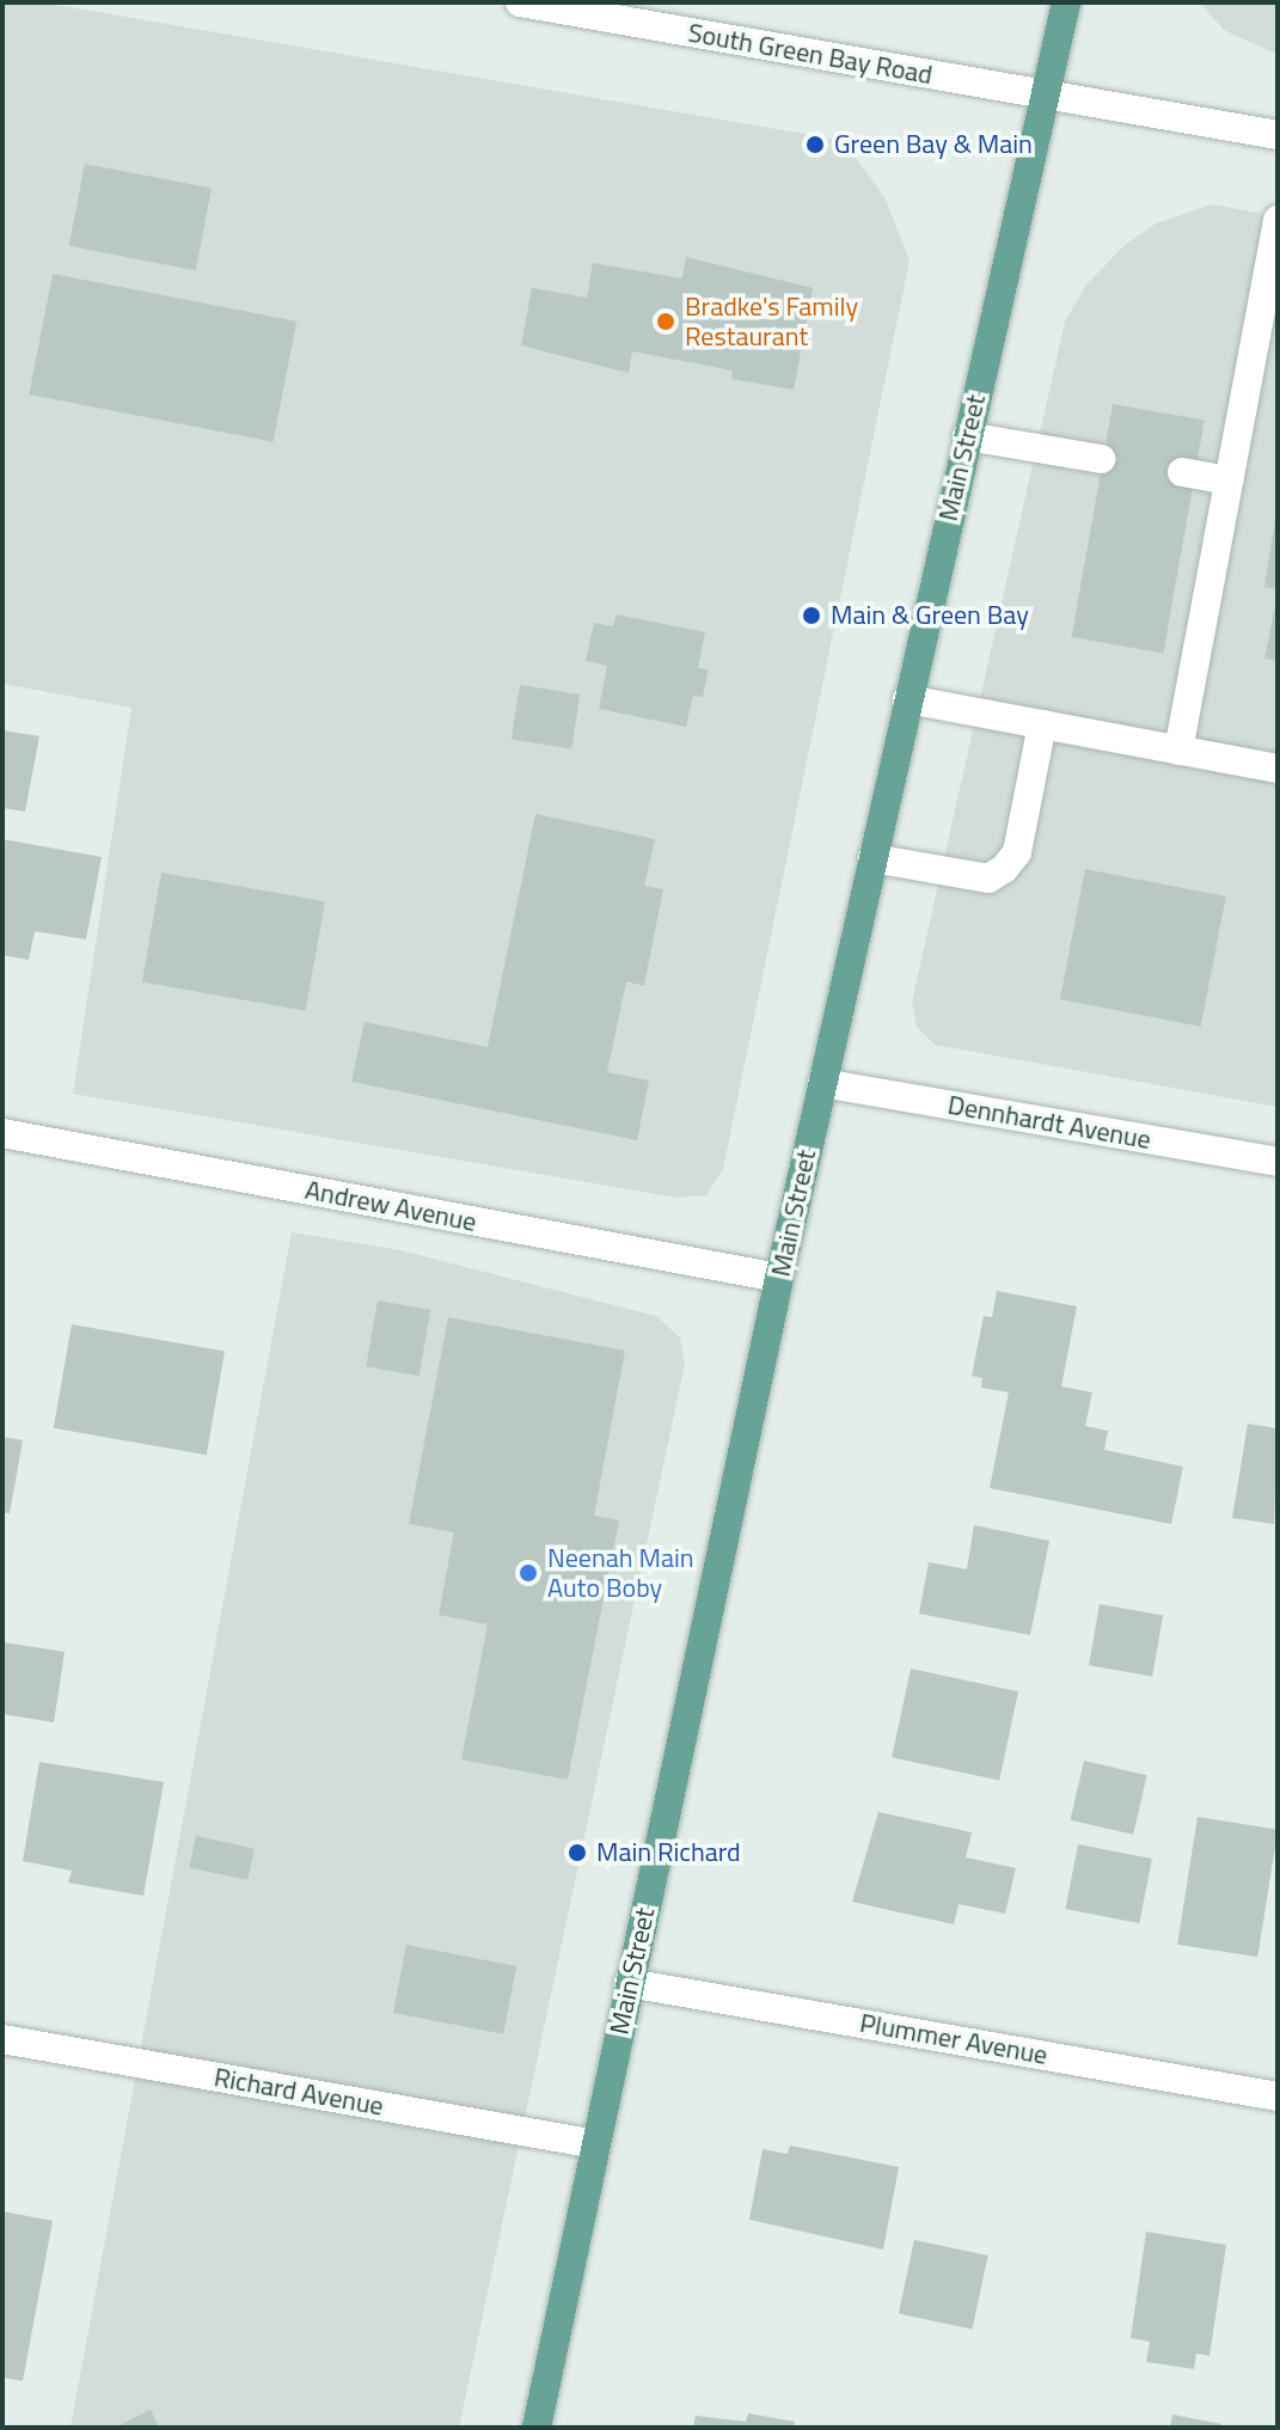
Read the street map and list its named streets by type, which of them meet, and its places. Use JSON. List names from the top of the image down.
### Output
{
  "streets": {
    "main road": ["Main Street"],
    "street": [
      "South Green Bay Road",
      "Dennhardt Avenue",
      "Andrew Avenue",
      "Plummer Avenue",
      "Richard Avenue"
    ]
  },
  "crossings": [
    ["South Green Bay Road", "Main Street"],
    ["Main Street", "Dennhardt Avenue"],
    ["Main Street", "Andrew Avenue"],
    ["Main Street", "Plummer Avenue"],
    ["Main Street", "Richard Avenue"]
  ],
  "places": [
    "Green Bay & Main",
    "Bradke's Family Restaurant",
    "Main & Green Bay",
    "Neenah Main Auto Boby",
    "Main Richard"
  ]
}
